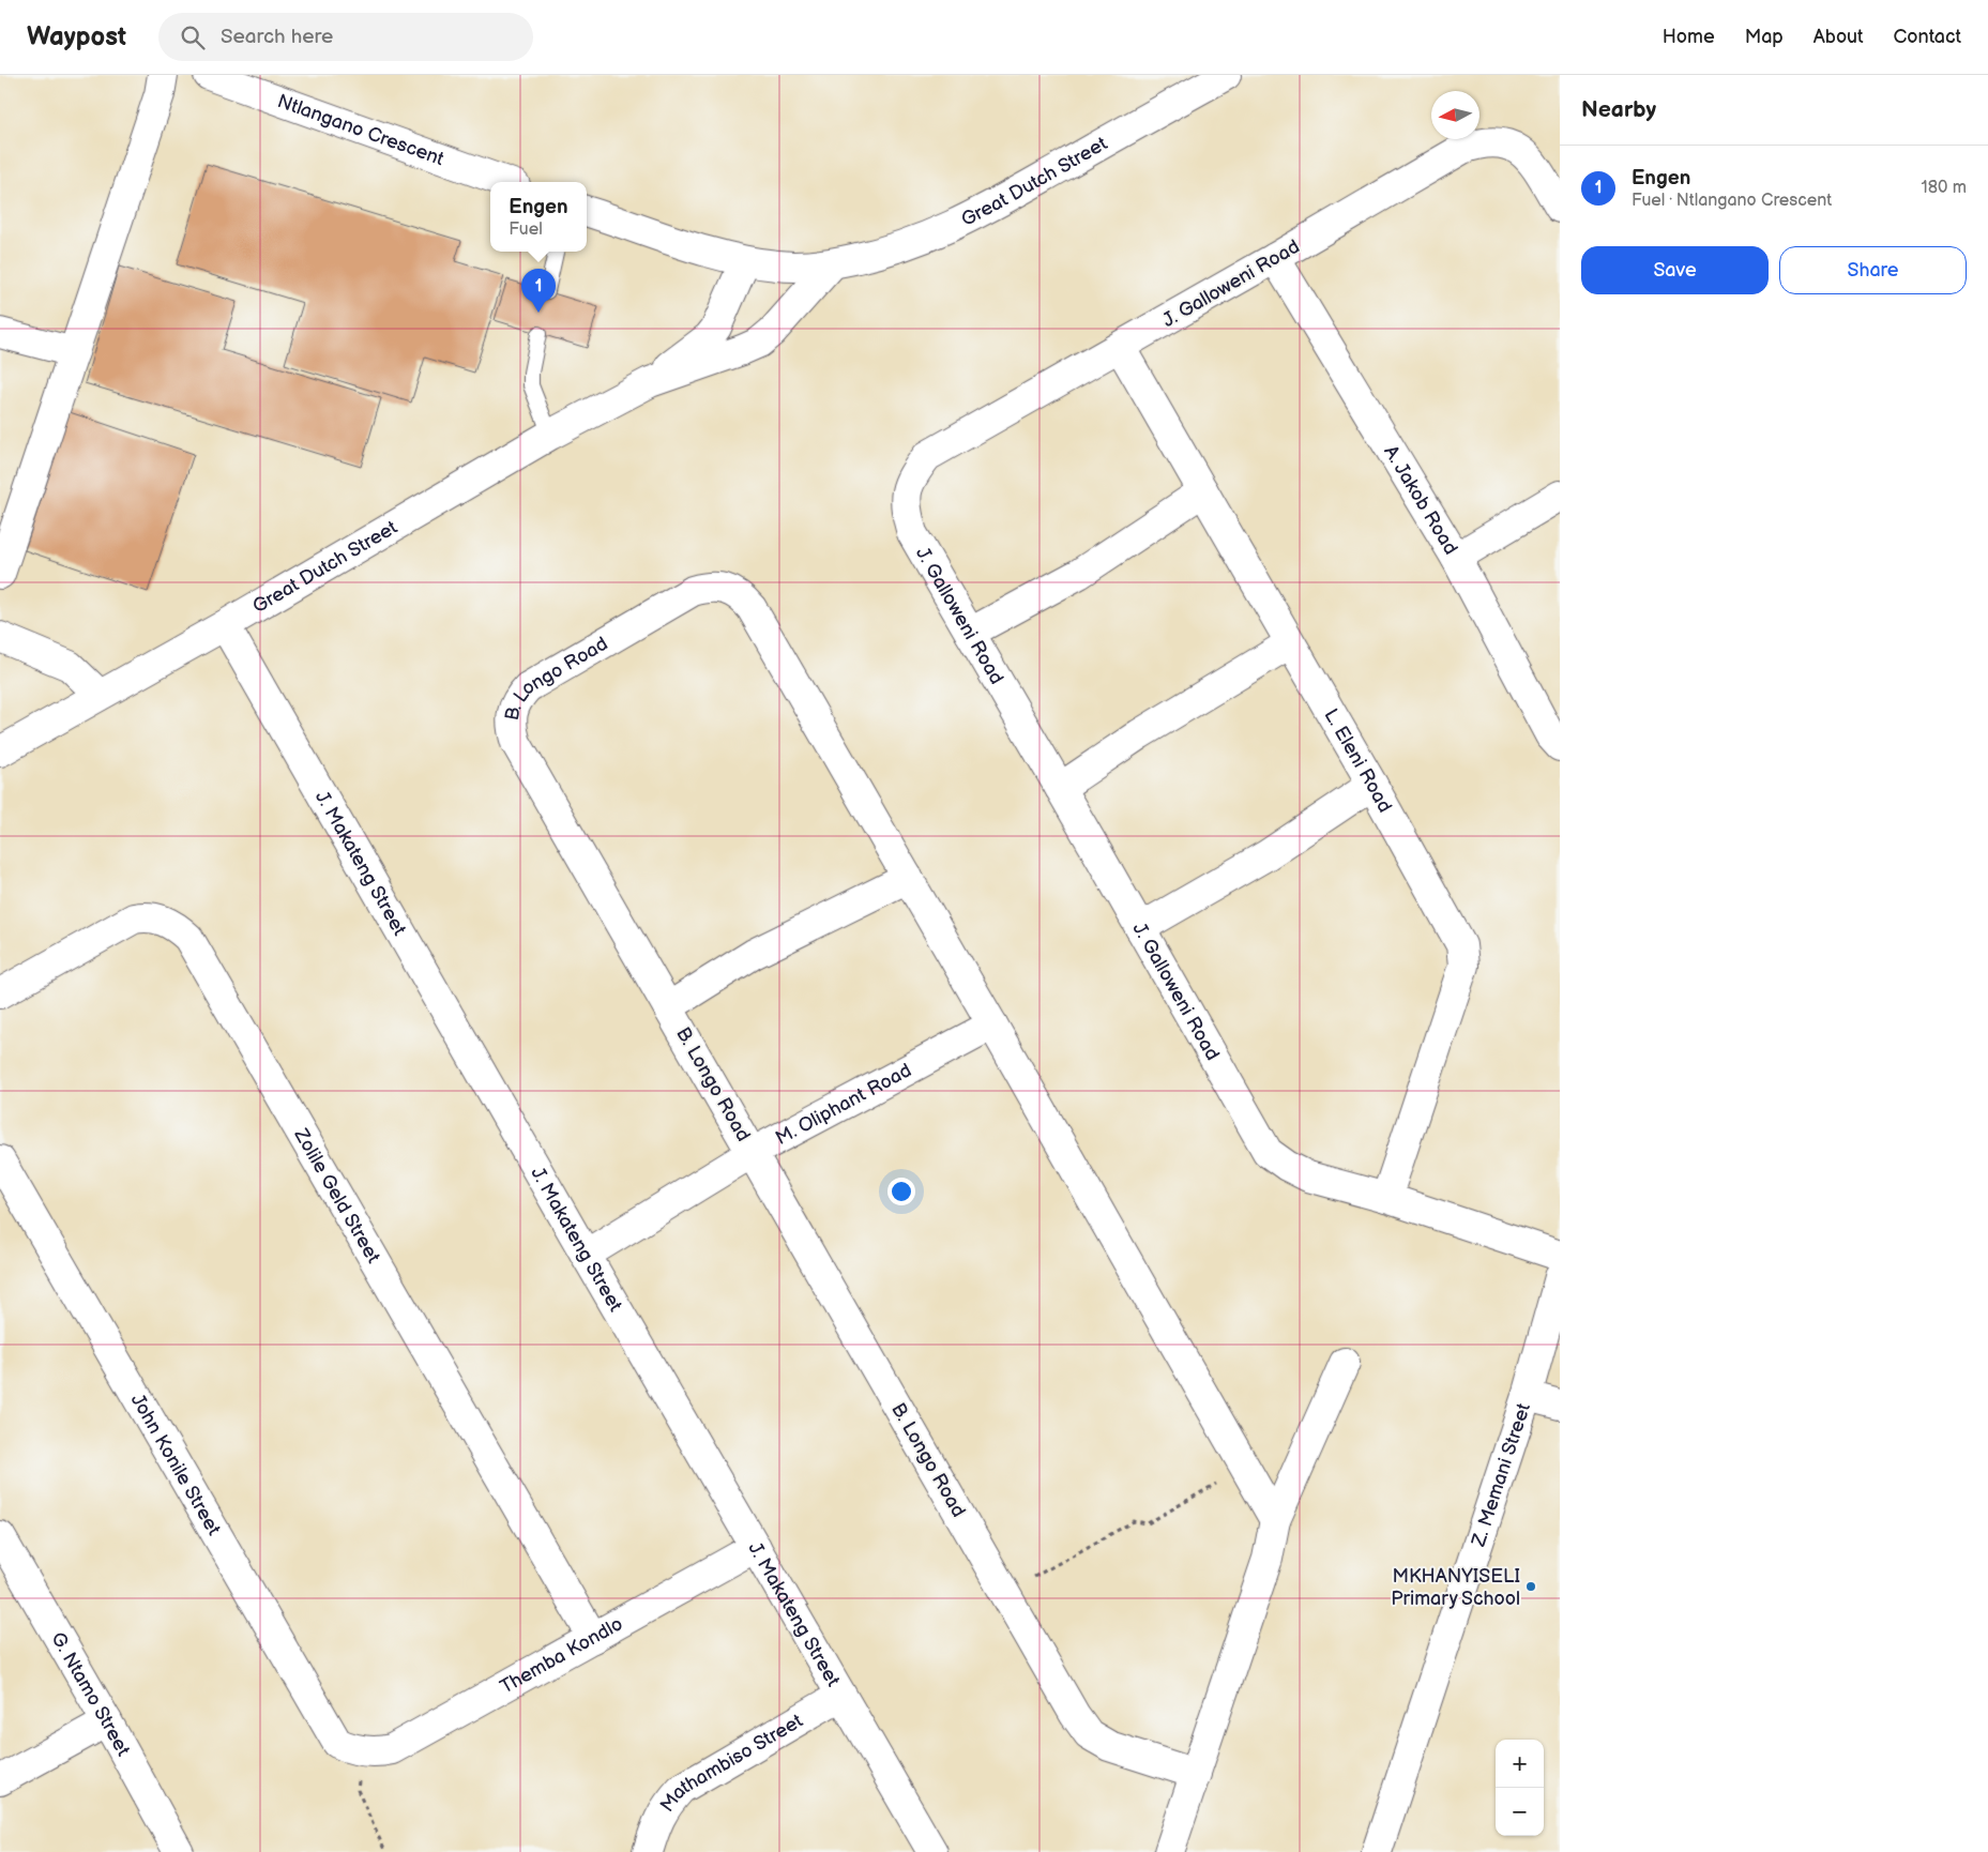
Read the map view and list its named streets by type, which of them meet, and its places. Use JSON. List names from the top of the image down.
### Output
{
  "streets": {
    "street": [
      "Ntlangano Crescent",
      "Great Dutch Street",
      "J. Galloweni Road",
      "A. Jakob Road",
      "B. Longo Road",
      "L. Eleni Road",
      "J. Makateng Street",
      "M. Oliphant Road",
      "Zolile Geld Street",
      "John Konile Street",
      "Z. Memani Street",
      "Themba Kondlo",
      "G. Ntamo Street",
      "Mathambiso Street"
    ]
  },
  "crossings": [
    ["Great Dutch Street", "J. Makateng Street"],
    ["J. Galloweni Road", "A. Jakob Road"],
    ["J. Galloweni Road", "L. Eleni Road"],
    ["J. Galloweni Road", "Z. Memani Street"],
    ["B. Longo Road", "M. Oliphant Road"],
    ["J. Makateng Street", "M. Oliphant Road"],
    ["J. Makateng Street", "Themba Kondlo"],
    ["J. Makateng Street", "Mathambiso Street"],
    ["Zolile Geld Street", "Themba Kondlo"],
    ["John Konile Street", "Themba Kondlo"]
  ],
  "places": ["MKHANYISELI Primary School"],
  "north": "left",
  "page": {
    "header": "Waypost",
    "search": "Search here",
    "nav": [
      "Home",
      "Map",
      "About",
      "Contact"
    ],
    "heading": "Nearby",
    "list": [
      {
        "mark": "1",
        "name": "Engen",
        "note": "Fuel · Ntlangano Crescent",
        "value": "180 m"
      }
    ],
    "popup": ["Engen", "Fuel"],
    "buttons": ["Save", "Share"],
    "pins": "1",
    "map_buttons": ["+", "−"]
  }
}
